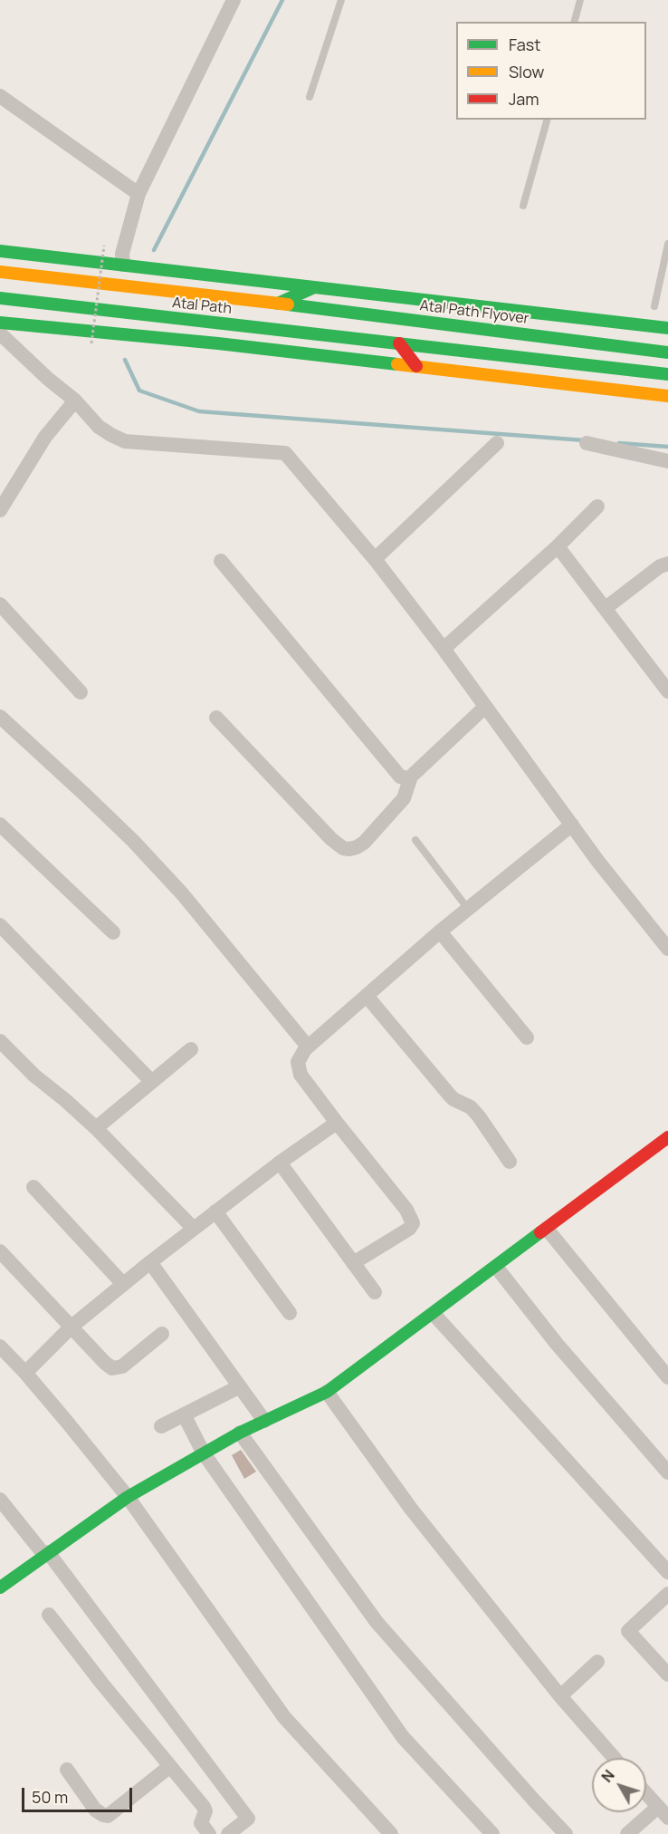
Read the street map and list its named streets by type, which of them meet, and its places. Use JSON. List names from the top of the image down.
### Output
{
  "streets": {
    "street": ["Atal Path", "Atal Path Flyover"]
  },
  "legend": ["Fast", "Slow", "Jam"],
  "scale_bar": "50 m",
  "north": "top left"
}
